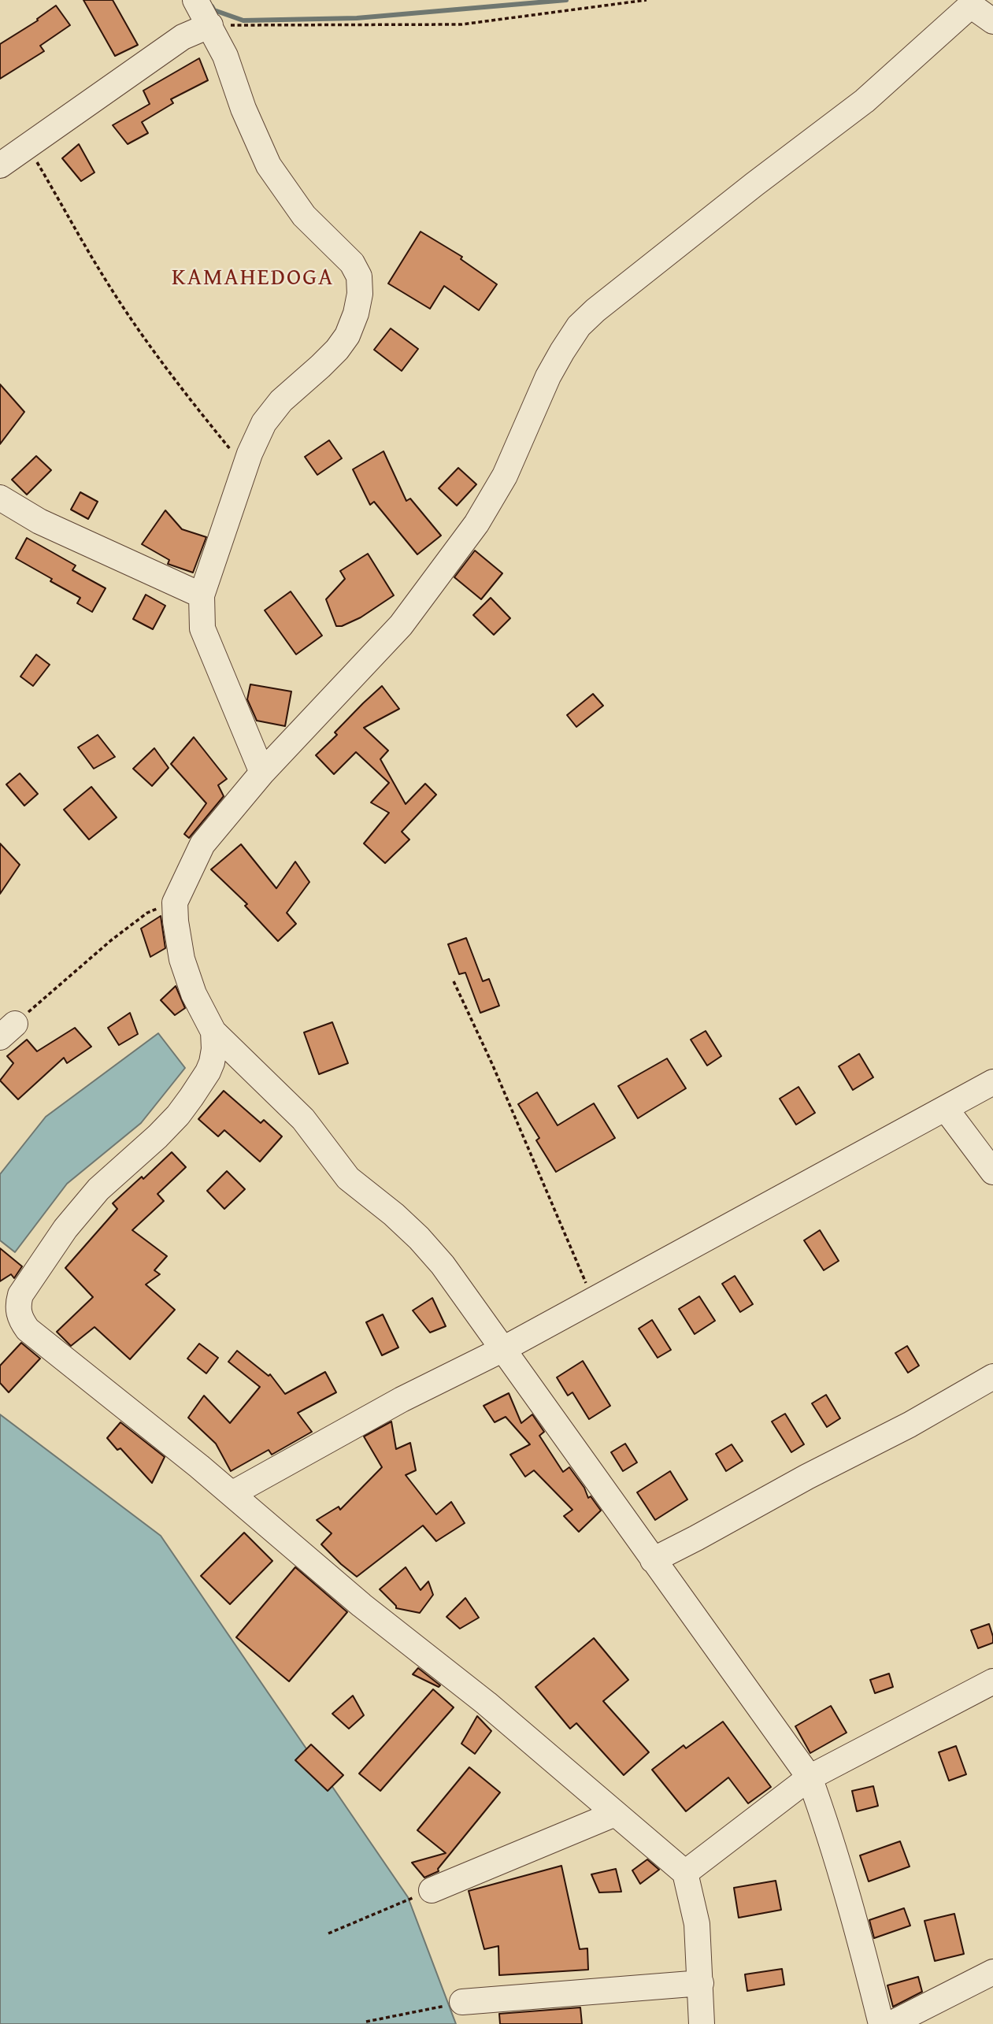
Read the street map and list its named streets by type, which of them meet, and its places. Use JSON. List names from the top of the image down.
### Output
{
  "districts": ["KAMAHEDOGA"]
}
